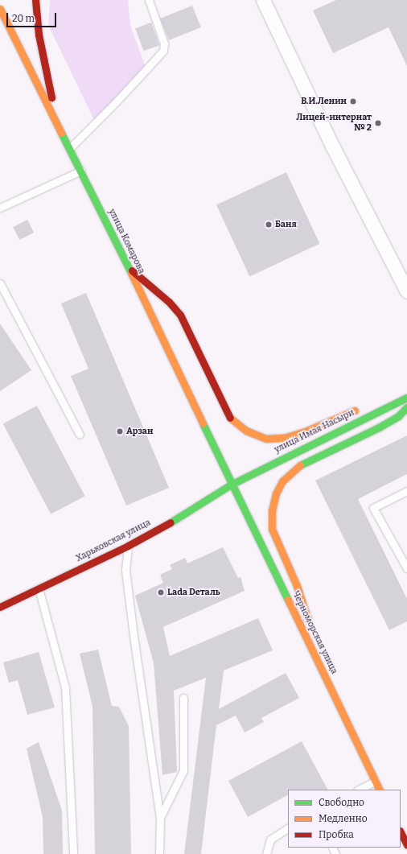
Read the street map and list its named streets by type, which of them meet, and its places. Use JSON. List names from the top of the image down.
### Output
{
  "streets": {
    "street": [
      "улица Комарова",
      "улица Имая Насыри",
      "Харьковская улица",
      "Черноморская улица"
    ]
  },
  "crossings": [
    ["улица Комарова", "улица Имая Насыри"],
    ["улица Комарова", "Харьковская улица"],
    ["улица Комарова", "Черноморская улица"],
    ["улица Имая Насыри", "Харьковская улица"],
    ["улица Имая Насыри", "Черноморская улица"],
    ["Харьковская улица", "Черноморская улица"]
  ],
  "places": [
    "В.И.Ленин",
    "Лицей-интернат № 2",
    "Баня",
    "Арзан",
    "Lada Dеталь"
  ],
  "legend": ["Свободно", "Медленно", "Пробка"],
  "scale_bar": "20 m"
}
